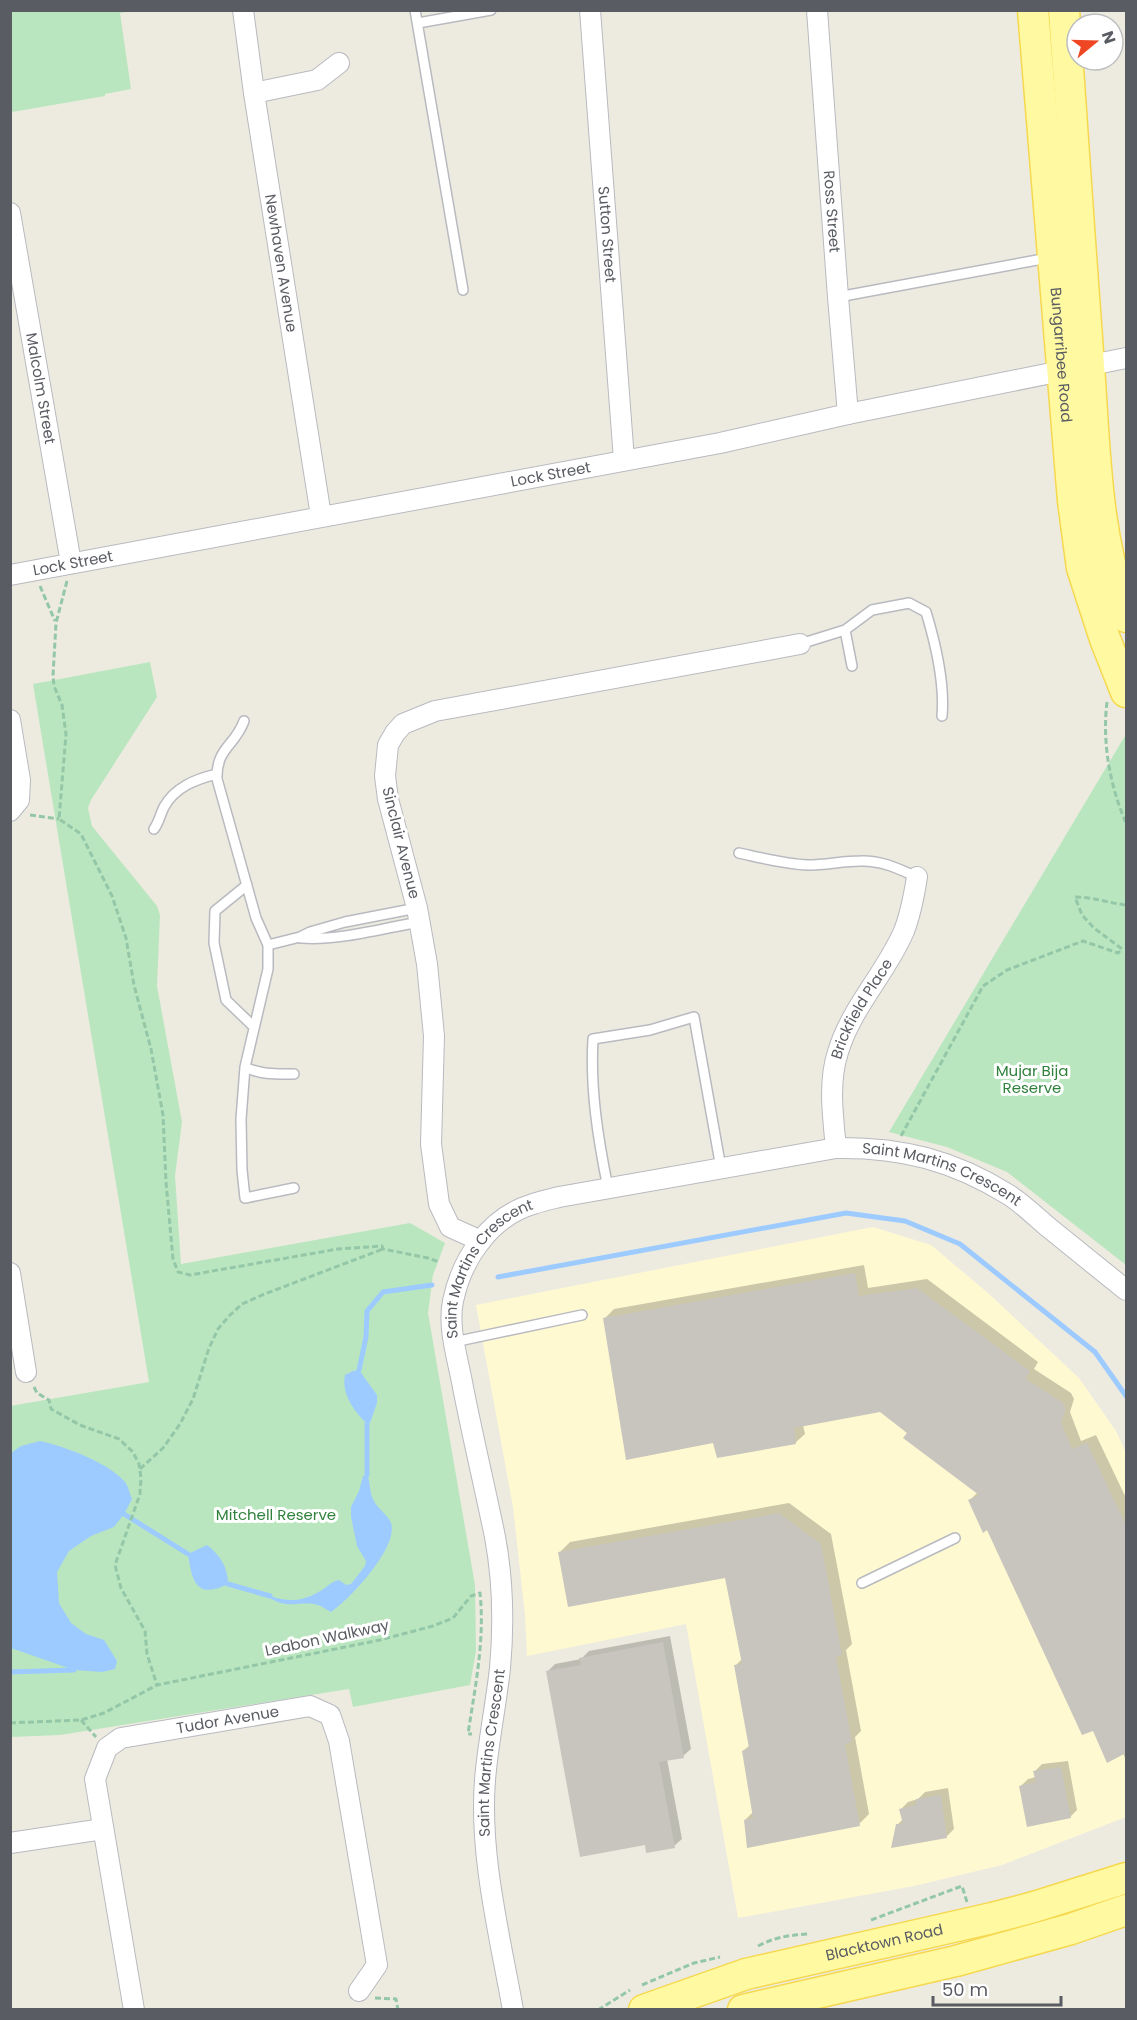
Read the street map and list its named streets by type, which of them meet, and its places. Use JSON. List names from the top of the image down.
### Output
{
  "streets": {
    "main road": ["Bungarribee Road", "Blacktown Road"],
    "street": [
      "Ross Street",
      "Sutton Street",
      "Newhaven Avenue",
      "Malcolm Street",
      "Lock Street",
      "Sinclair Avenue",
      "Brickfield Place",
      "Saint Martins Crescent",
      "Tudor Avenue"
    ],
    "path": ["Leabon Walkway"]
  },
  "crossings": [
    ["Ross Street", "Lock Street"],
    ["Sutton Street", "Lock Street"],
    ["Newhaven Avenue", "Lock Street"],
    ["Bungarribee Road", "Lock Street"],
    ["Malcolm Street", "Lock Street"],
    ["Sinclair Avenue", "Saint Martins Crescent"],
    ["Brickfield Place", "Saint Martins Crescent"],
    ["Saint Martins Crescent", "Leabon Walkway"]
  ],
  "parks": ["Mujar Bija Reserve", "Mitchell Reserve"],
  "scale_bar": "50 m",
  "north": "right"
}
